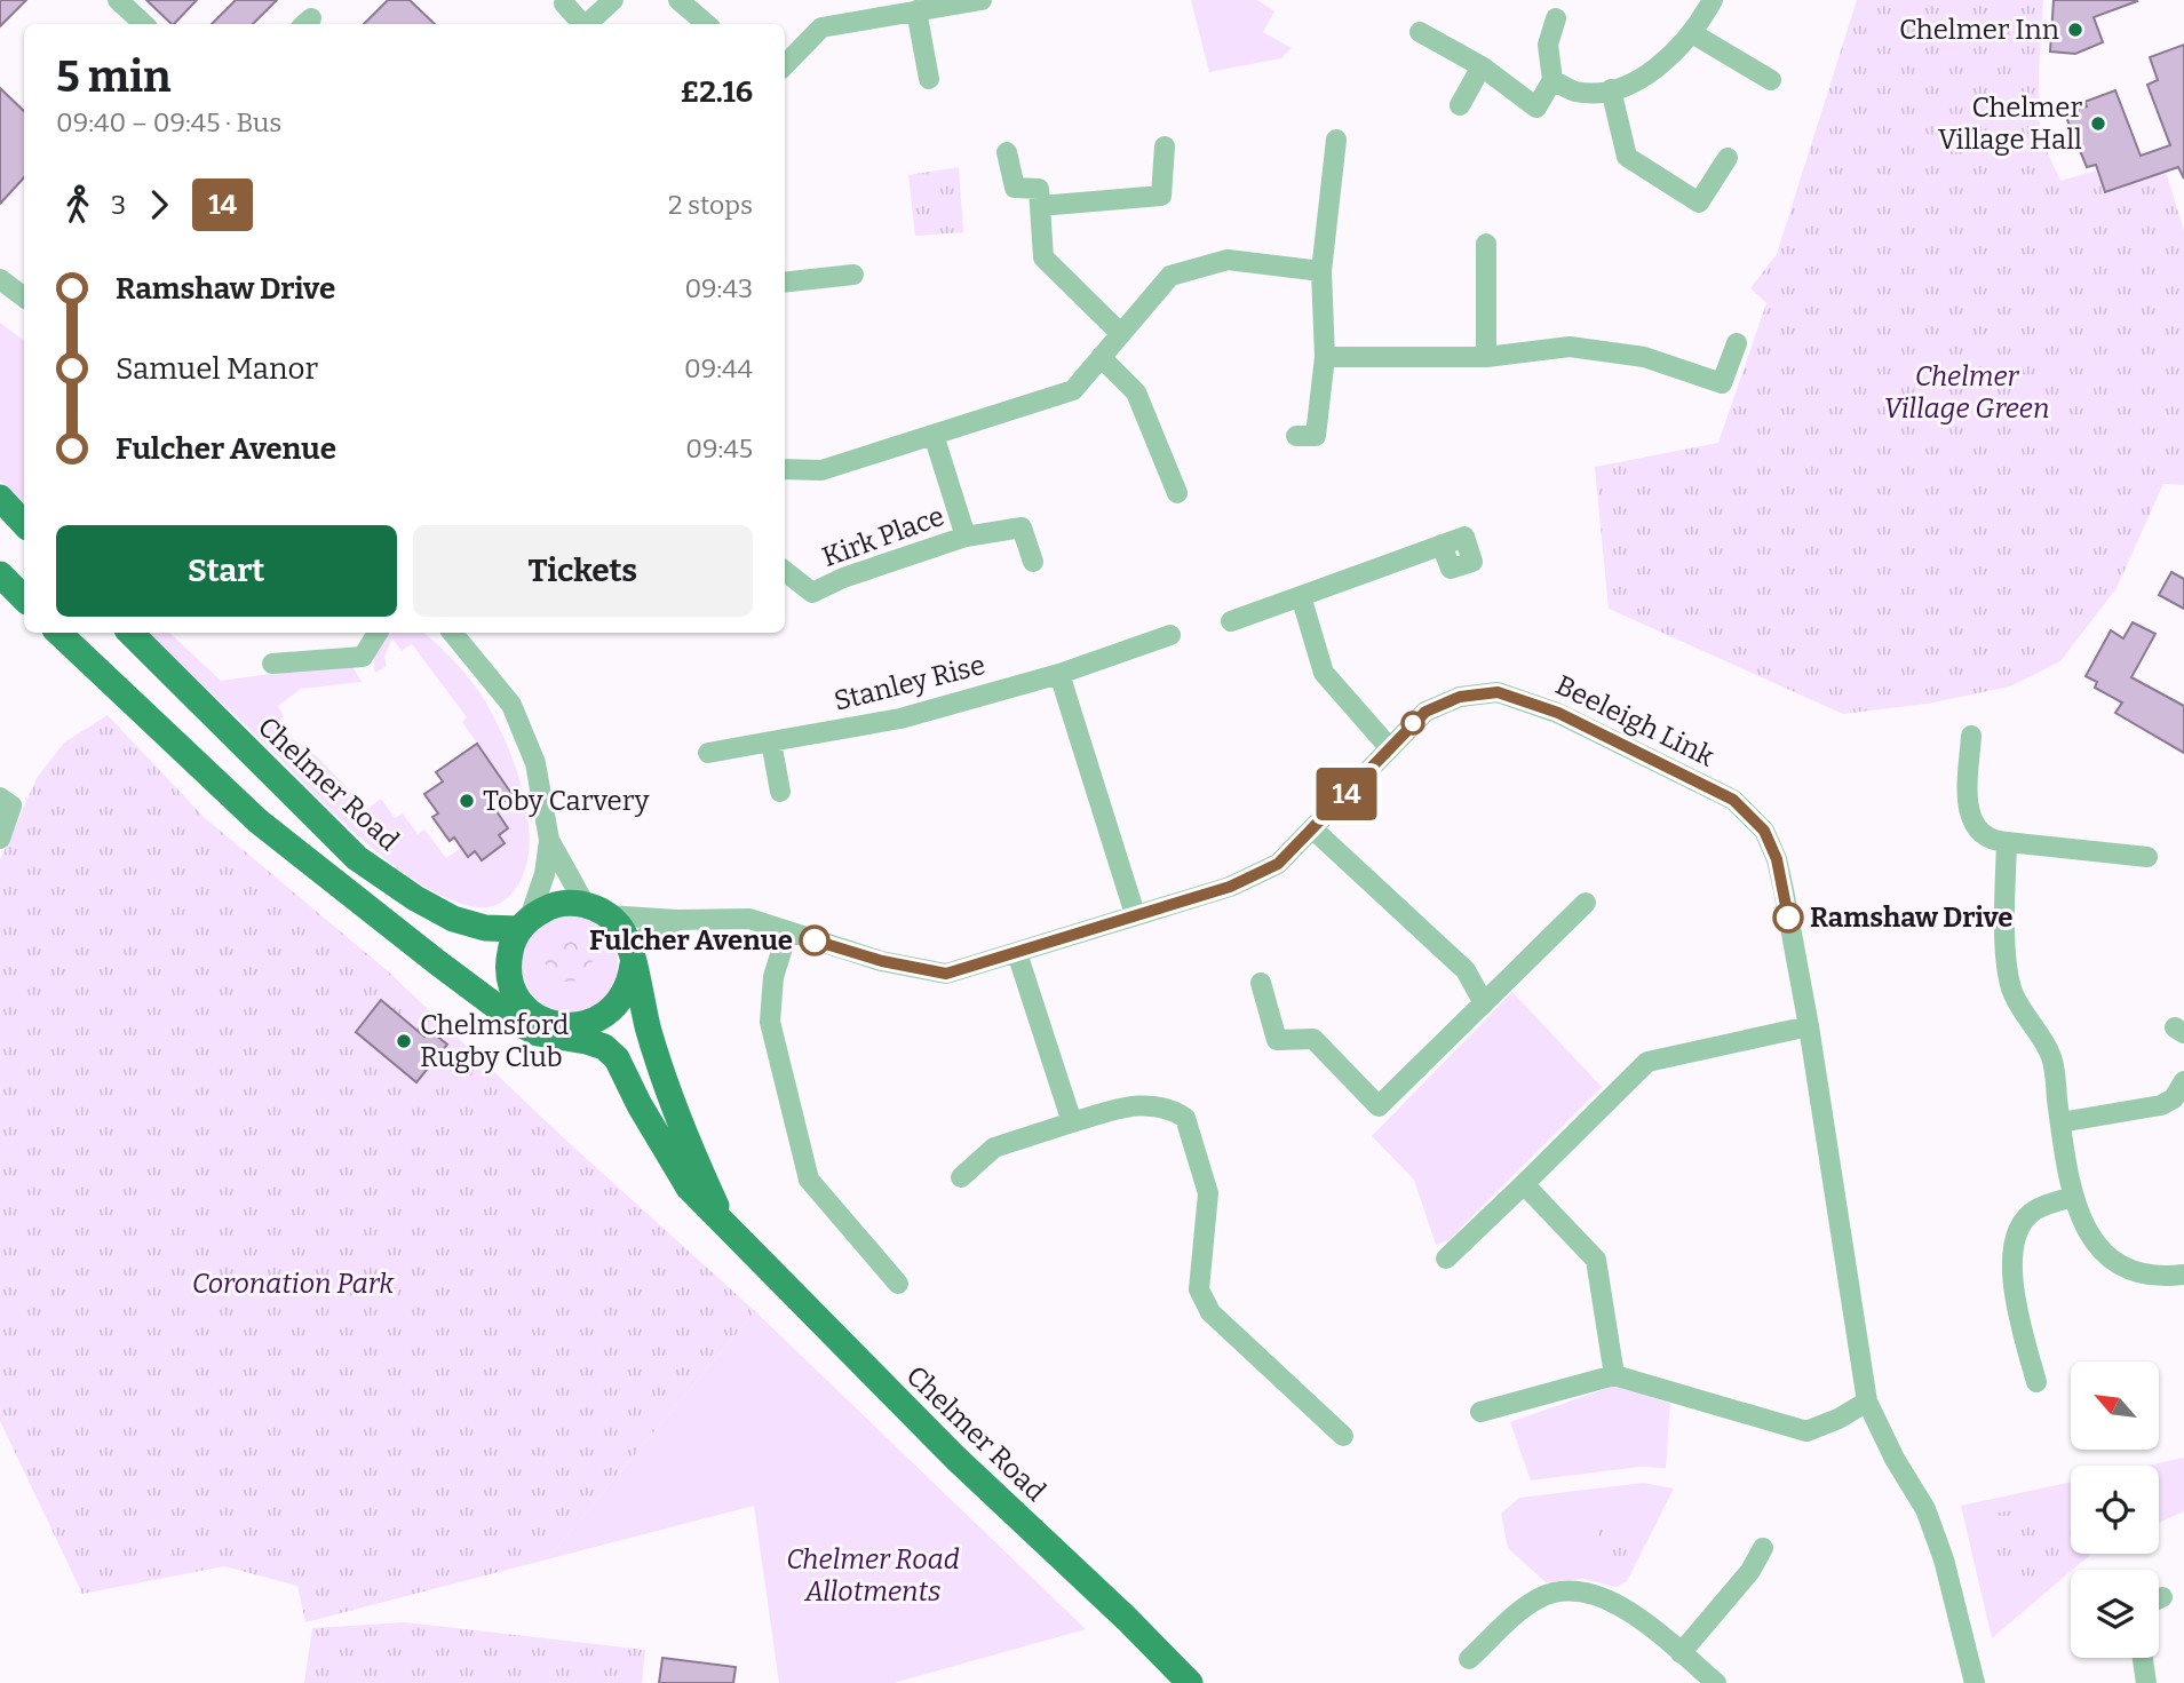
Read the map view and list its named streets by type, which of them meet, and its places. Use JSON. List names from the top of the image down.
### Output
{
  "streets": {
    "main road": ["Chelmer Road"],
    "street": ["Kirk Place", "Stanley Rise", "Beeleigh Link"]
  },
  "crossings": [
    ["Beeleigh Link", "Chelmer Road"]
  ],
  "parks": ["Chelmer Village Green", "Coronation Park", "Chelmer Road Allotments"],
  "places": [
    "Chelmer Inn",
    "Chelmer Village Hall",
    "Toby Carvery",
    "Ramshaw Drive",
    "Fulcher Avenue",
    "Chelmsford Rugby Club"
  ],
  "lines": ["bus line 14"],
  "north": "top left",
  "page": {
    "on_map": "14",
    "heading": ["5 min", "09:40 – 09:45 · Bus", "£2.16"],
    "legs": ["3", "14", "2 stops"],
    "list": [
      {
        "name": "Ramshaw Drive",
        "value": "09:43"
      },
      {
        "name": "Samuel Manor",
        "value": "09:44"
      },
      {
        "name": "Fulcher Avenue",
        "value": "09:45"
      }
    ],
    "buttons": ["Start", "Tickets"]
  }
}
